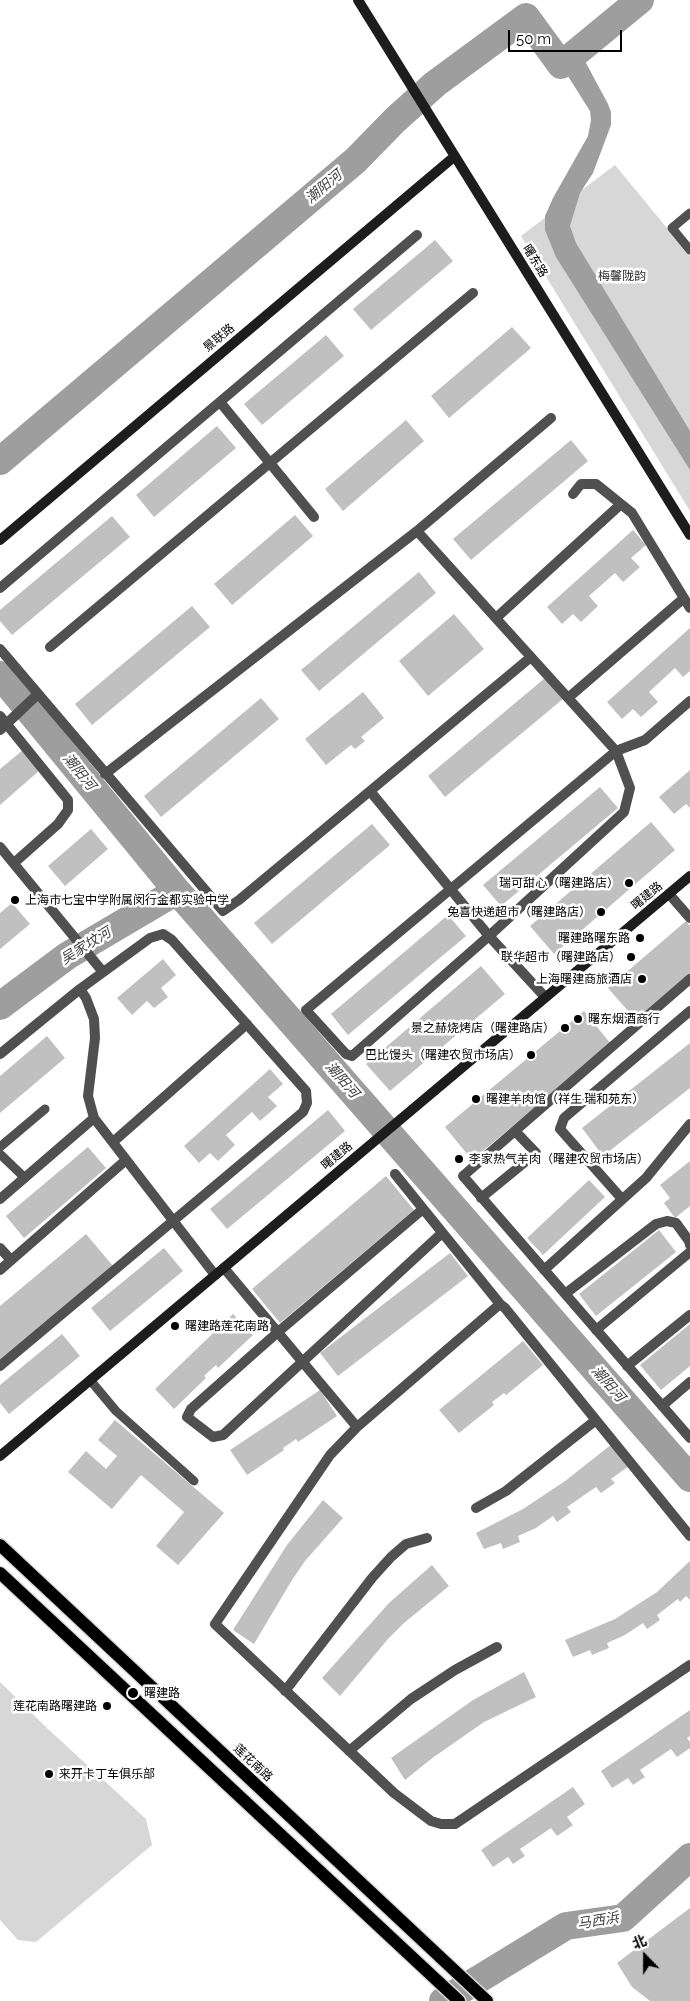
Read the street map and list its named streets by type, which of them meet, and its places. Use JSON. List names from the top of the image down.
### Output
{
  "streets": {
    "main road": ["莲花南路"],
    "street": ["曙东路", "景联路", "曙建路"]
  },
  "crossings": [
    ["曙东路", "景联路"]
  ],
  "water": ["潮阳河", "吴家坟河", "马西浜"],
  "parks": ["梅馨陇韵"],
  "places": [
    "瑞可甜心（曙建路店）",
    "上海市七宝中学附属闵行金都实验中学",
    "兔喜快递超市（曙建路店）",
    "曙建路曙东路",
    "联华超市（曙建路店）",
    "上海曙建商旅酒店",
    "曙东烟酒商行",
    "景之赫烧烤店（曙建路店）",
    "巴比馒头（曙建农贸市场店）",
    "曙建羊肉馆（祥生·瑞和苑东）",
    "李家热气羊肉（曙建农贸市场店）",
    "曙建路莲花南路",
    "曙建路",
    "莲花南路曙建路",
    "来开卡丁车俱乐部"
  ],
  "scale_bar": "50 m",
  "north": "top"
}
